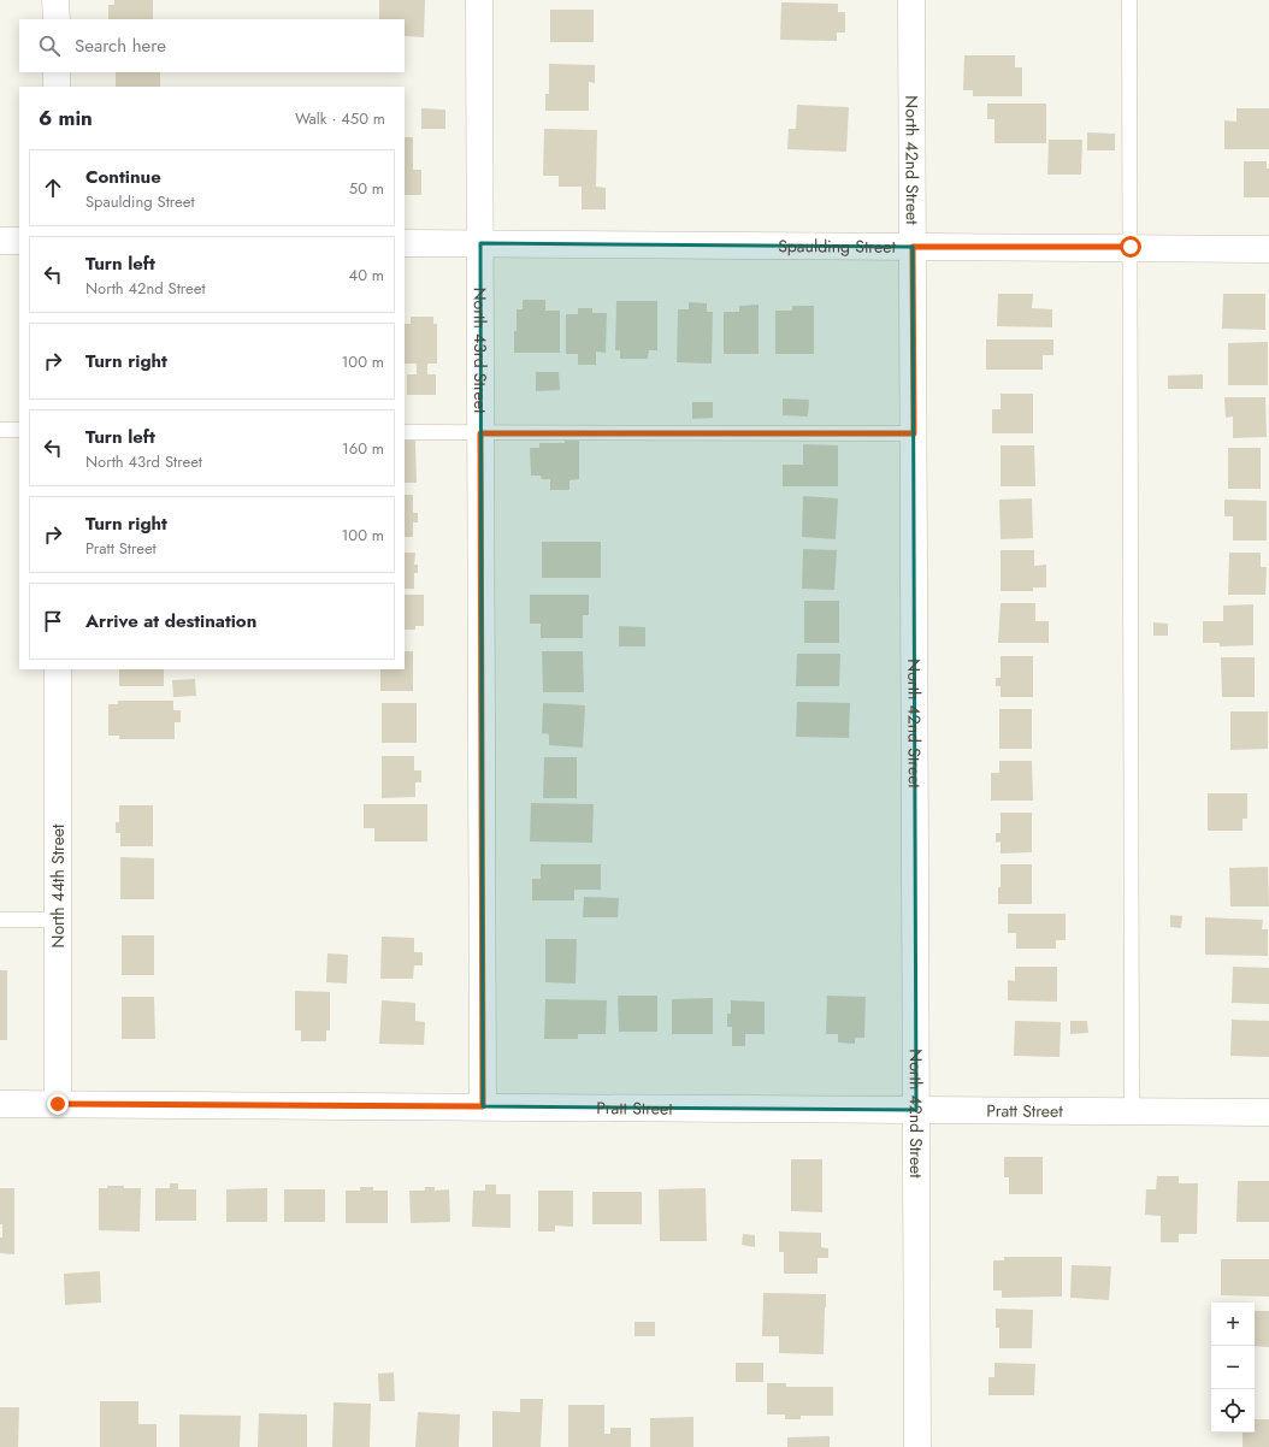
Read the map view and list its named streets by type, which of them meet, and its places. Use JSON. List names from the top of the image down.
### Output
{
  "streets": {
    "street": [
      "North 42nd Street",
      "Spaulding Street",
      "North 43rd Street",
      "North 44th Street",
      "Pratt Street"
    ]
  },
  "crossings": [
    ["North 42nd Street", "Spaulding Street"],
    ["North 42nd Street", "Pratt Street"],
    ["Spaulding Street", "North 43rd Street"],
    ["North 43rd Street", "Pratt Street"],
    ["North 44th Street", "Pratt Street"]
  ],
  "page": {
    "search": "Search here",
    "heading": ["6 min", "Walk · 450 m"],
    "list": [
      ["Continue", "Spaulding Street", "50 m"],
      ["Turn left", "North 42nd Street", "40 m"],
      ["Turn right", "100 m"],
      ["Turn left", "North 43rd Street", "160 m"],
      ["Turn right", "Pratt Street", "100 m"],
      "Arrive at destination"
    ],
    "map_buttons": ["+", "−"]
  }
}
